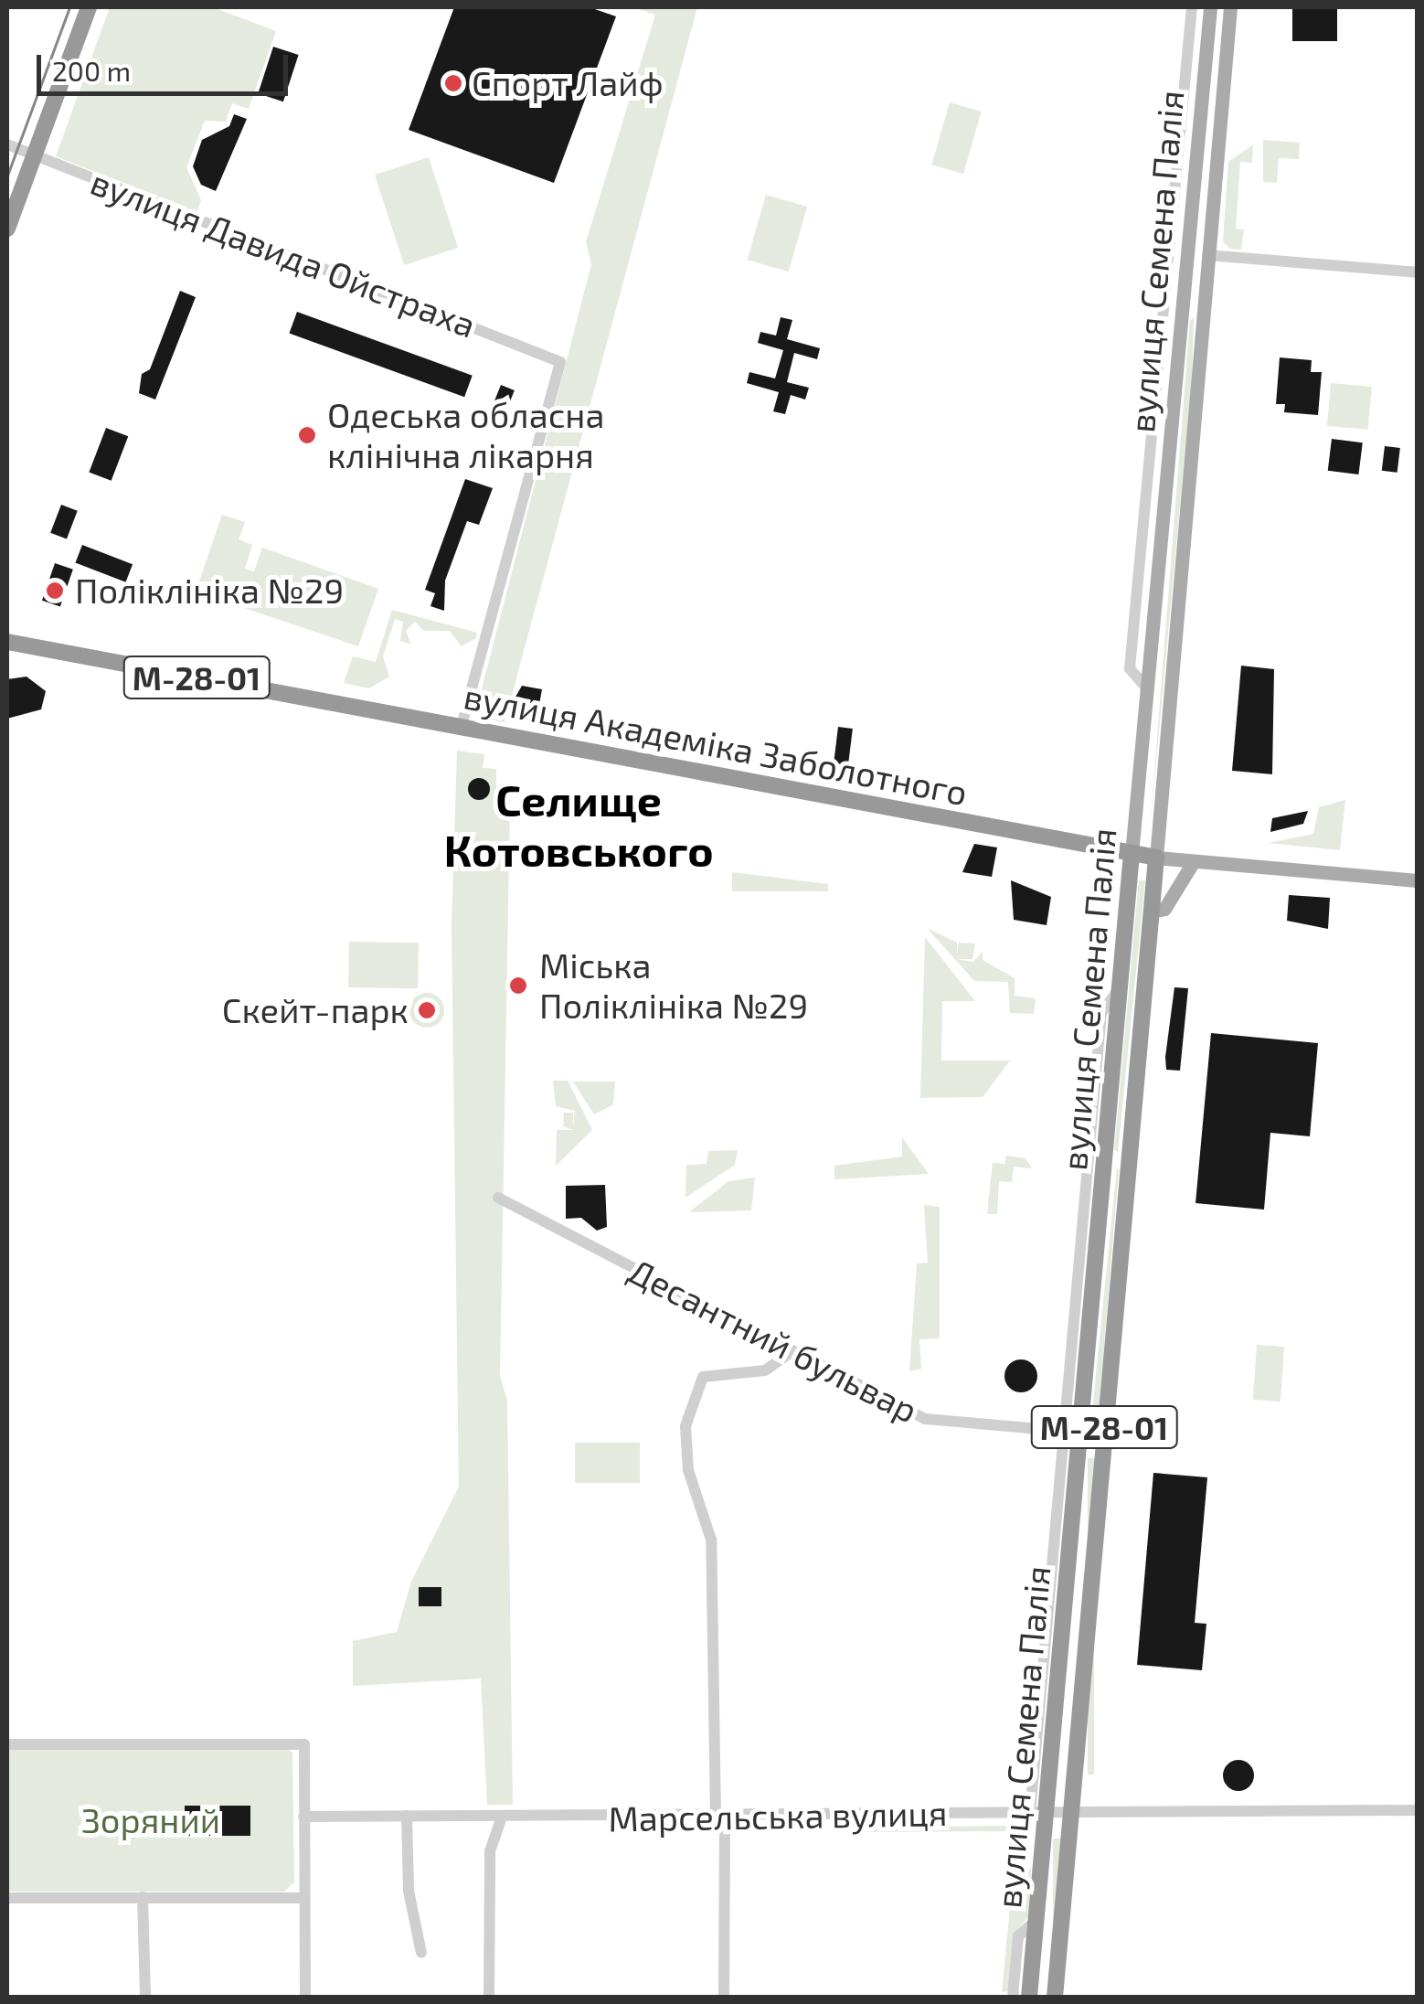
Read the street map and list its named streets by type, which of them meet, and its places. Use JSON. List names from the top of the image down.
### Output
{
  "streets": {
    "highway": ["вулиця Семена Палія", "М-28-01", "вулиця Академіка Заболотного"],
    "street": ["вулиця Давида Ойстраха", "Десантний бульвар", "Марсельська вулиця"]
  },
  "crossings": [
    ["вулиця Давида Ойстраха", "вулиця Академіка Заболотного"],
    ["вулиця Семена Палія", "вулиця Академіка Заболотного"],
    ["вулиця Семена Палія", "Марсельська вулиця"]
  ],
  "districts": ["Селище Котовського"],
  "parks": ["Зоряний"],
  "places": [
    "Спорт Лайф",
    "Одеська обласна клінічна лікарня",
    "Поліклініка №29",
    "Міська Поліклініка №29",
    "Скейт-парк"
  ],
  "scale_bar": "200 m"
}
